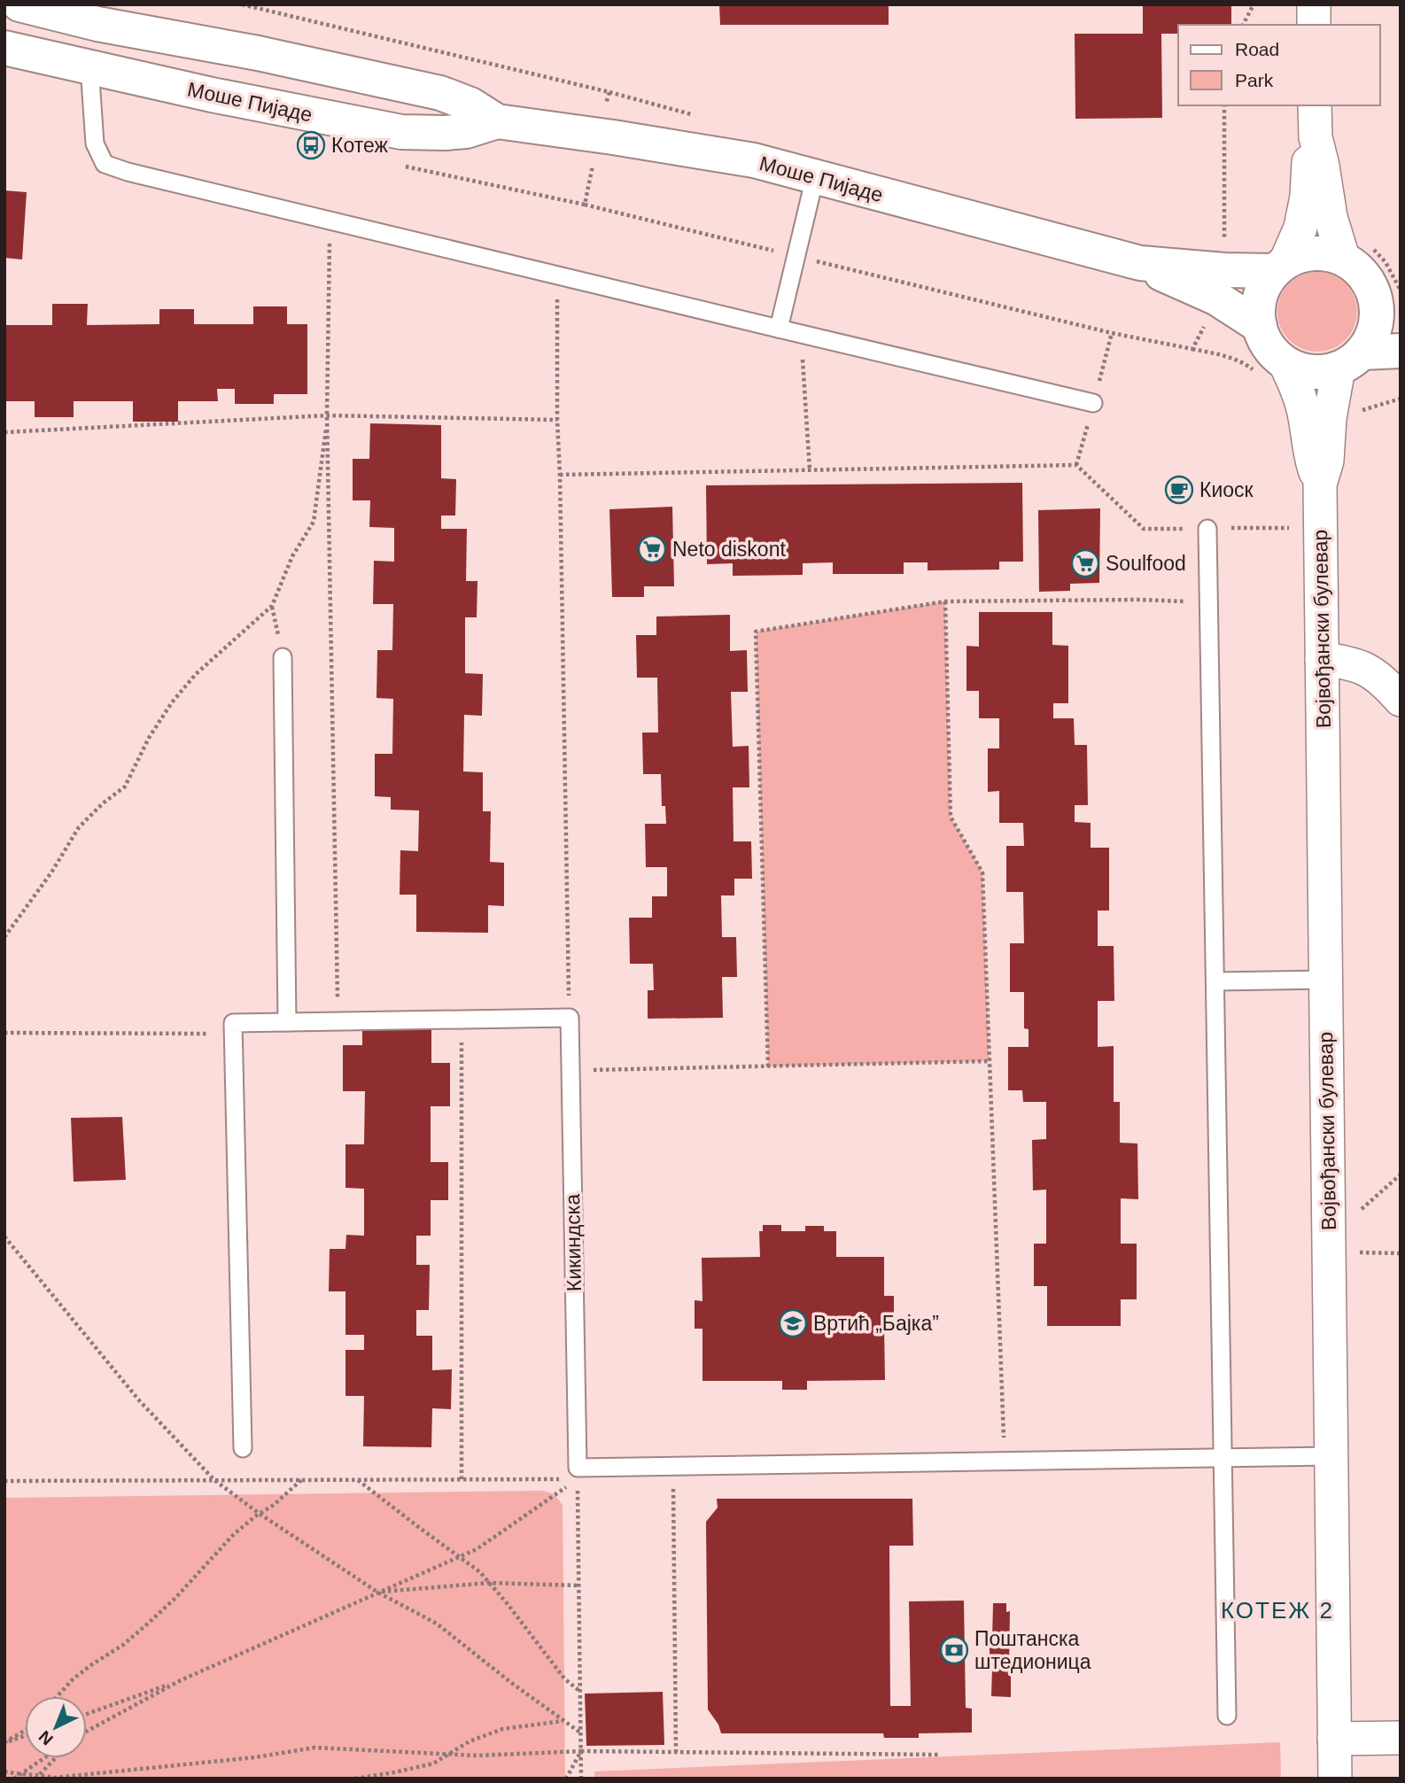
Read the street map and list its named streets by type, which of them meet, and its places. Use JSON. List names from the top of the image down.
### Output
{
  "streets": {
    "main road": ["Моше Пијаде"],
    "street": ["Војвођански булевар"],
    "lane": ["Кикиндска"]
  },
  "crossings": [
    ["Моше Пијаде", "Војвођански булевар"]
  ],
  "districts": ["КОТЕЖ 2"],
  "places": {
    "bus stop": ["Котеж"],
    "cafe": ["Киоск"],
    "supermarket": ["Neto diskont", "Soulfood"],
    "school or university": ["Вртић „Бајка”"],
    "bank": ["Поштанска штедионица"]
  },
  "legend": ["Road", "Park"],
  "north": "bottom left"
}
